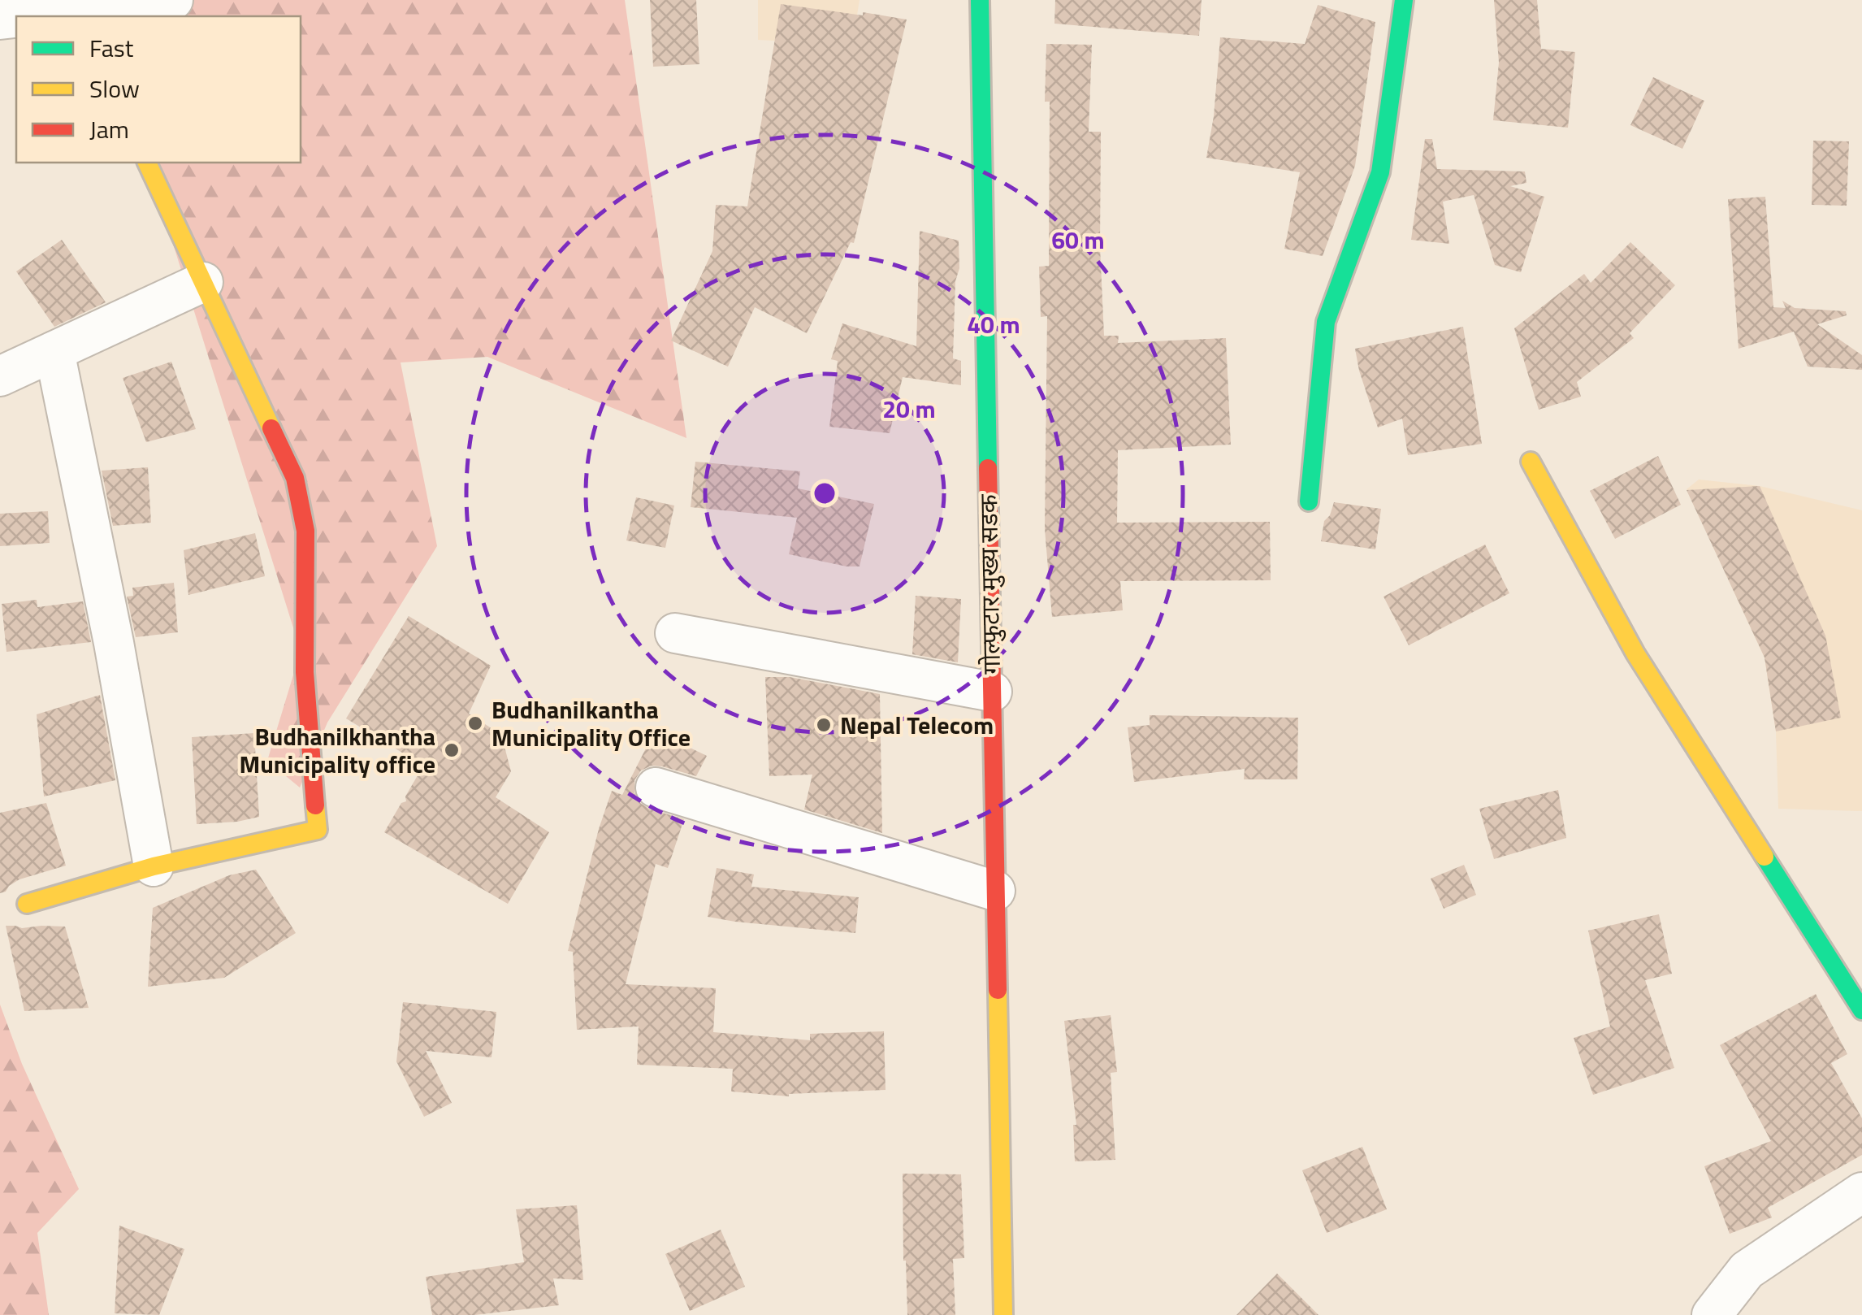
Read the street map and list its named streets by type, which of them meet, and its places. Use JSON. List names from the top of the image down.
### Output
{
  "streets": {
    "street": ["गोल्फुटार मुख्य सडक"]
  },
  "places": ["Budhanilkantha Municipality Office", "Nepal Telecom", "Budhanilkhantha Municipality office"],
  "legend": ["Fast", "Slow", "Jam"],
  "rings": ["60 m", "40 m", "20 m"]
}
